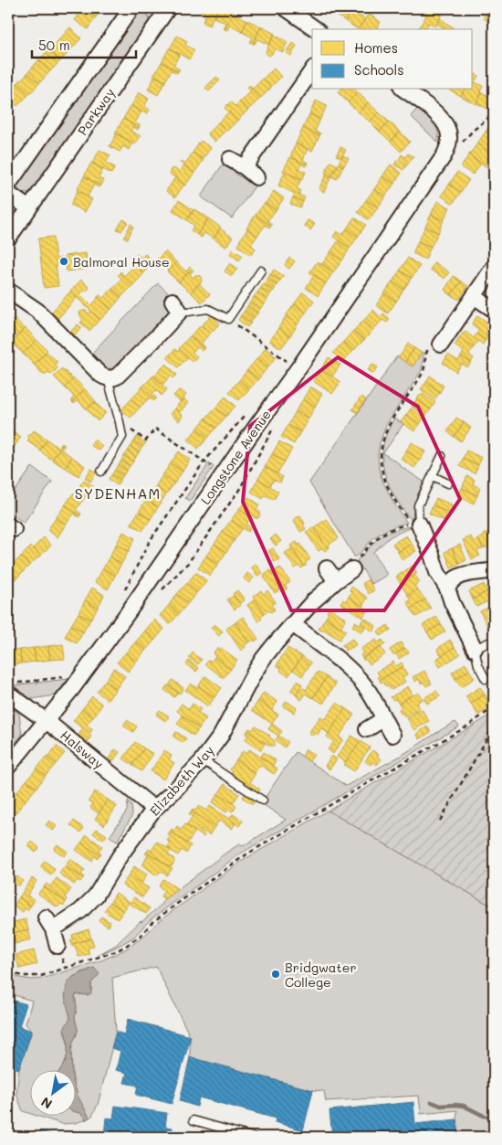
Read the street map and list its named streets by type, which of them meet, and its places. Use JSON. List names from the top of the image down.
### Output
{
  "streets": {
    "street": [
      "Parkway",
      "Longstone Avenue",
      "Halsway",
      "Elizabeth Way"
    ]
  },
  "crossings": [
    ["Longstone Avenue", "Halsway"],
    ["Halsway", "Elizabeth Way"]
  ],
  "districts": ["SYDENHAM"],
  "places": ["Balmoral House", "Bridgwater College"],
  "legend": ["Homes", "Schools"],
  "scale_bar": "50 m",
  "north": "bottom left"
}
